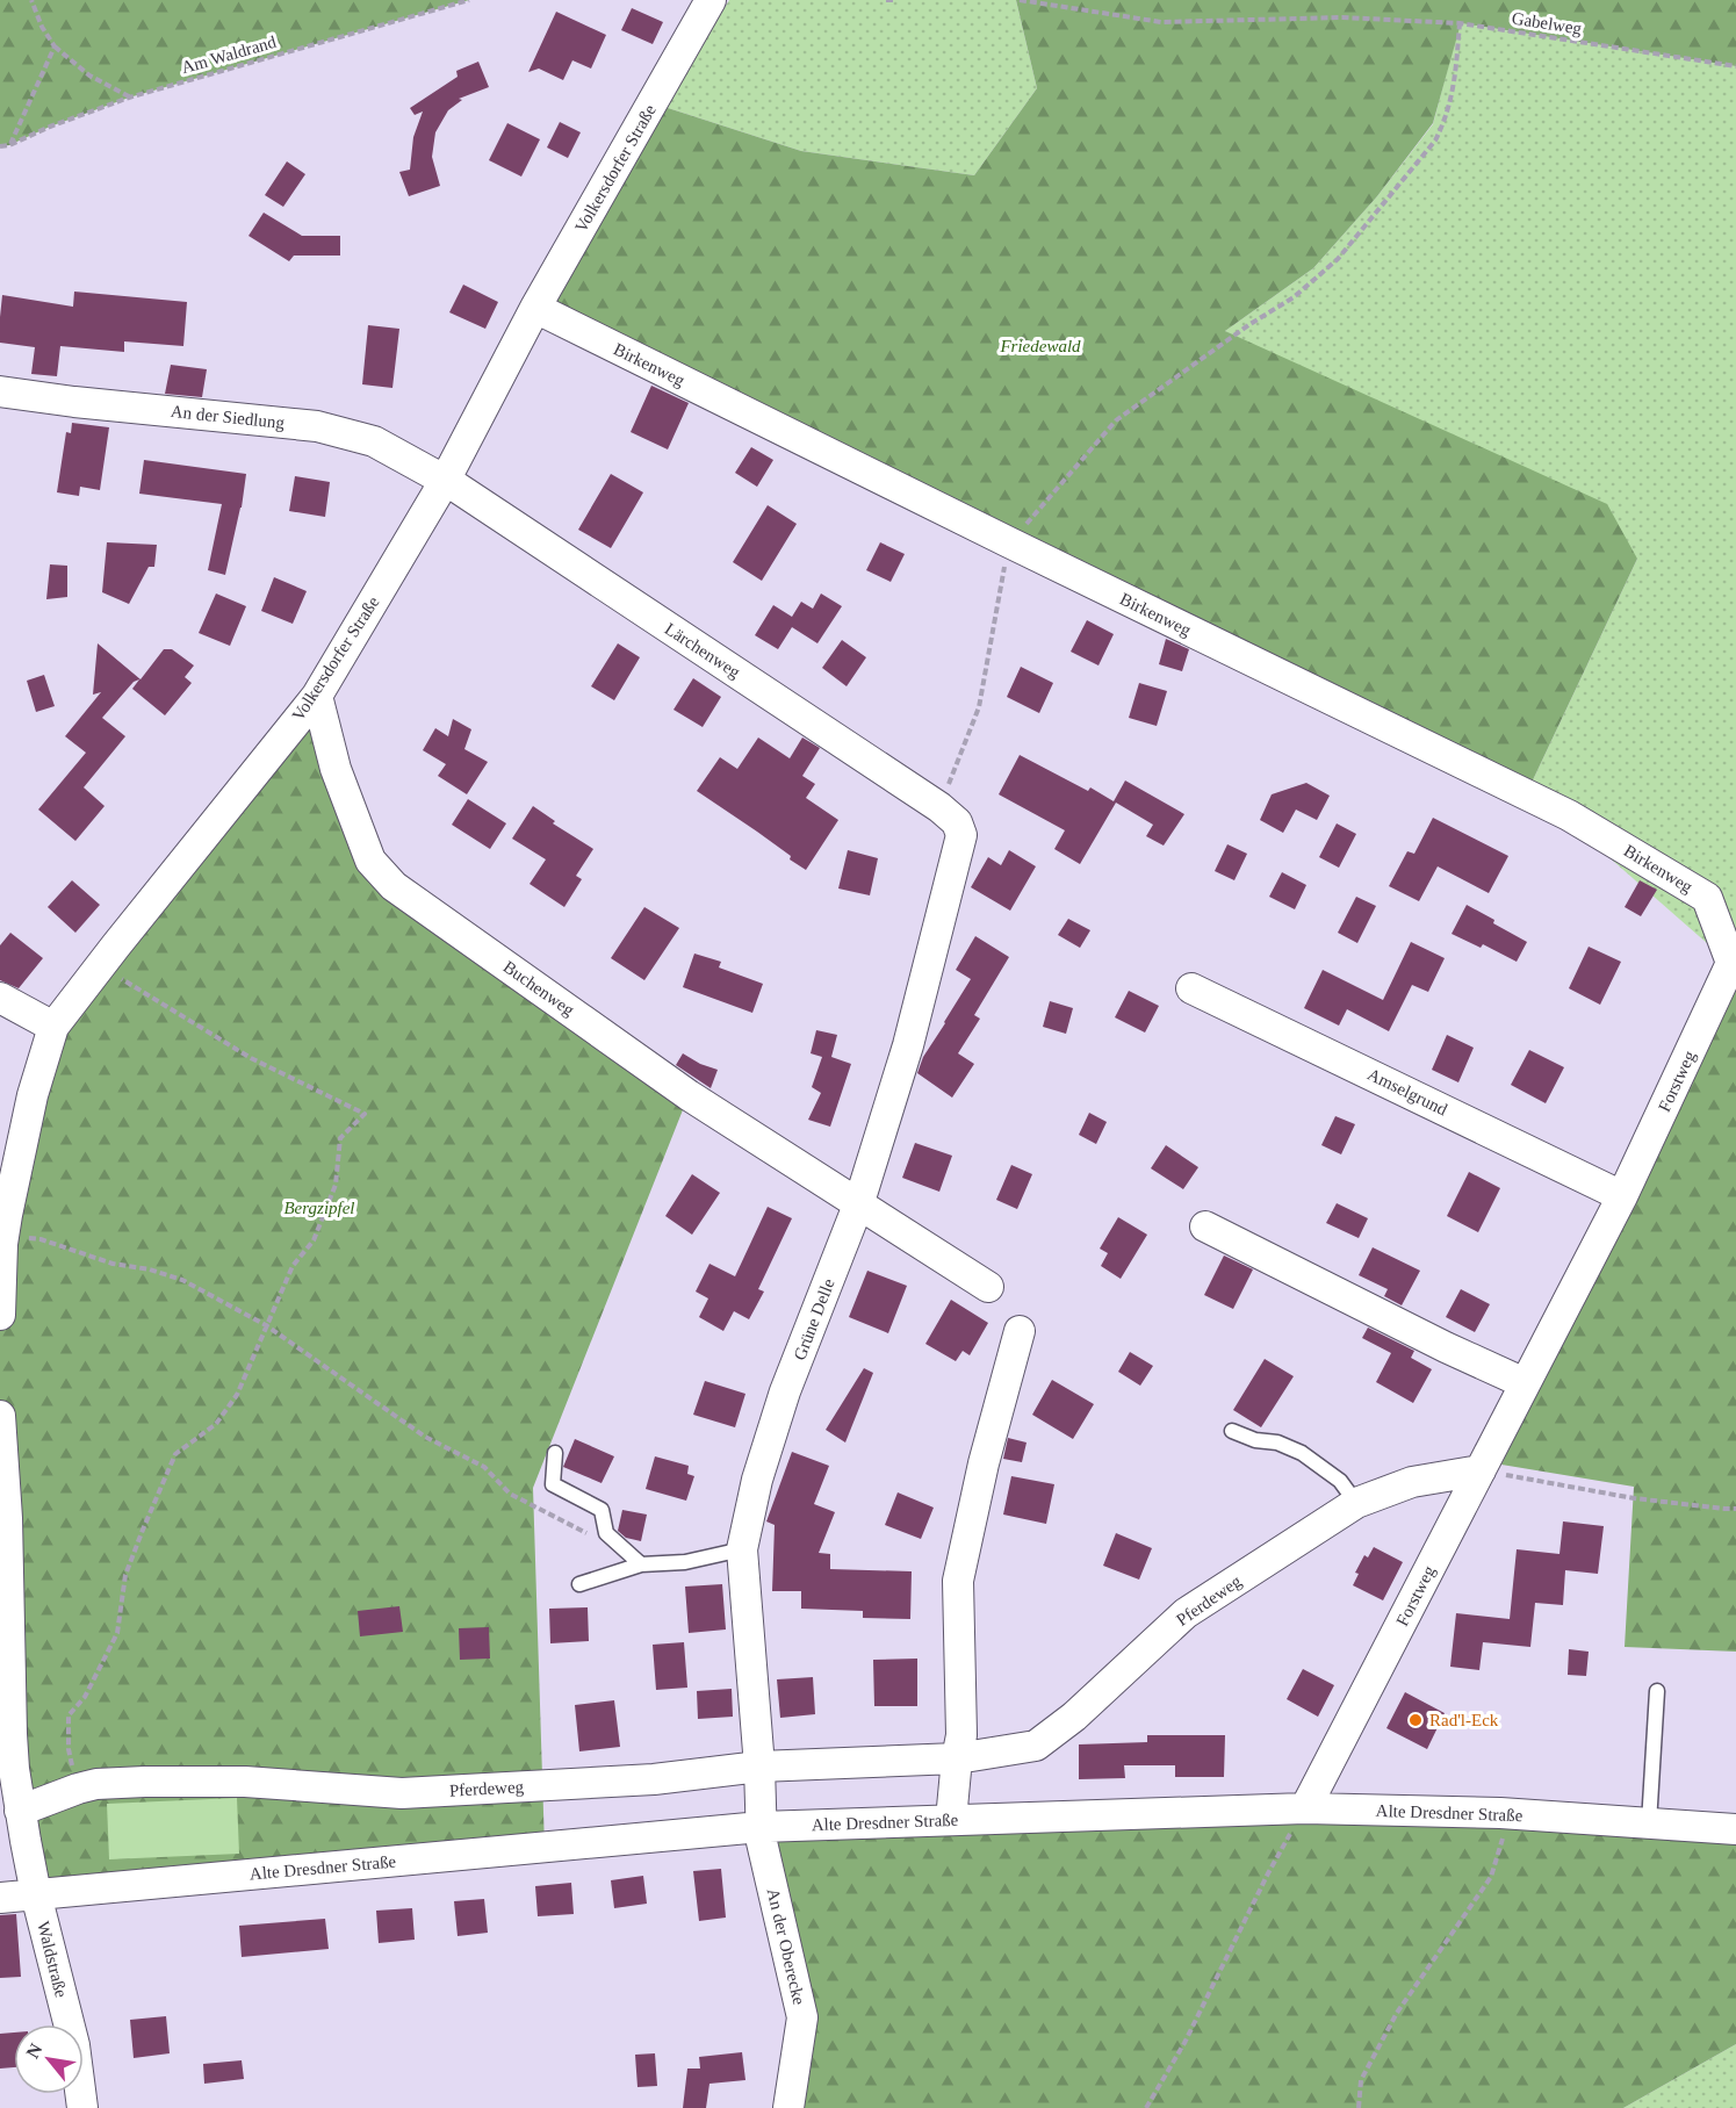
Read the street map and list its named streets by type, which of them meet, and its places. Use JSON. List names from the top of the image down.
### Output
{
  "streets": {
    "street": [
      "Volkersdorfer Straße",
      "Birkenweg",
      "An der Siedlung",
      "Lärchenweg",
      "Buchenweg",
      "Forstweg",
      "Amselgrund",
      "Grüne Delle",
      "Pferdeweg",
      "Alte Dresdner Straße",
      "An der Oberecke",
      "Waldstraße"
    ],
    "path": ["Gabelweg", "Am Waldrand"]
  },
  "crossings": [
    ["Volkersdorfer Straße", "Birkenweg"],
    ["Volkersdorfer Straße", "An der Siedlung"],
    ["Volkersdorfer Straße", "Lärchenweg"],
    ["Volkersdorfer Straße", "Buchenweg"],
    ["Birkenweg", "Forstweg"],
    ["An der Siedlung", "Lärchenweg"],
    ["Lärchenweg", "Grüne Delle"],
    ["Buchenweg", "Grüne Delle"],
    ["Forstweg", "Amselgrund"],
    ["Forstweg", "Pferdeweg"],
    ["Forstweg", "Alte Dresdner Straße"],
    ["Grüne Delle", "Pferdeweg"],
    ["Grüne Delle", "Alte Dresdner Straße"],
    ["Grüne Delle", "An der Oberecke"],
    ["Alte Dresdner Straße", "An der Oberecke"],
    ["Alte Dresdner Straße", "Waldstraße"]
  ],
  "parks": ["Friedewald", "Bergzipfel"],
  "places": ["Rad'l-Eck"],
  "north": "top left"
}
